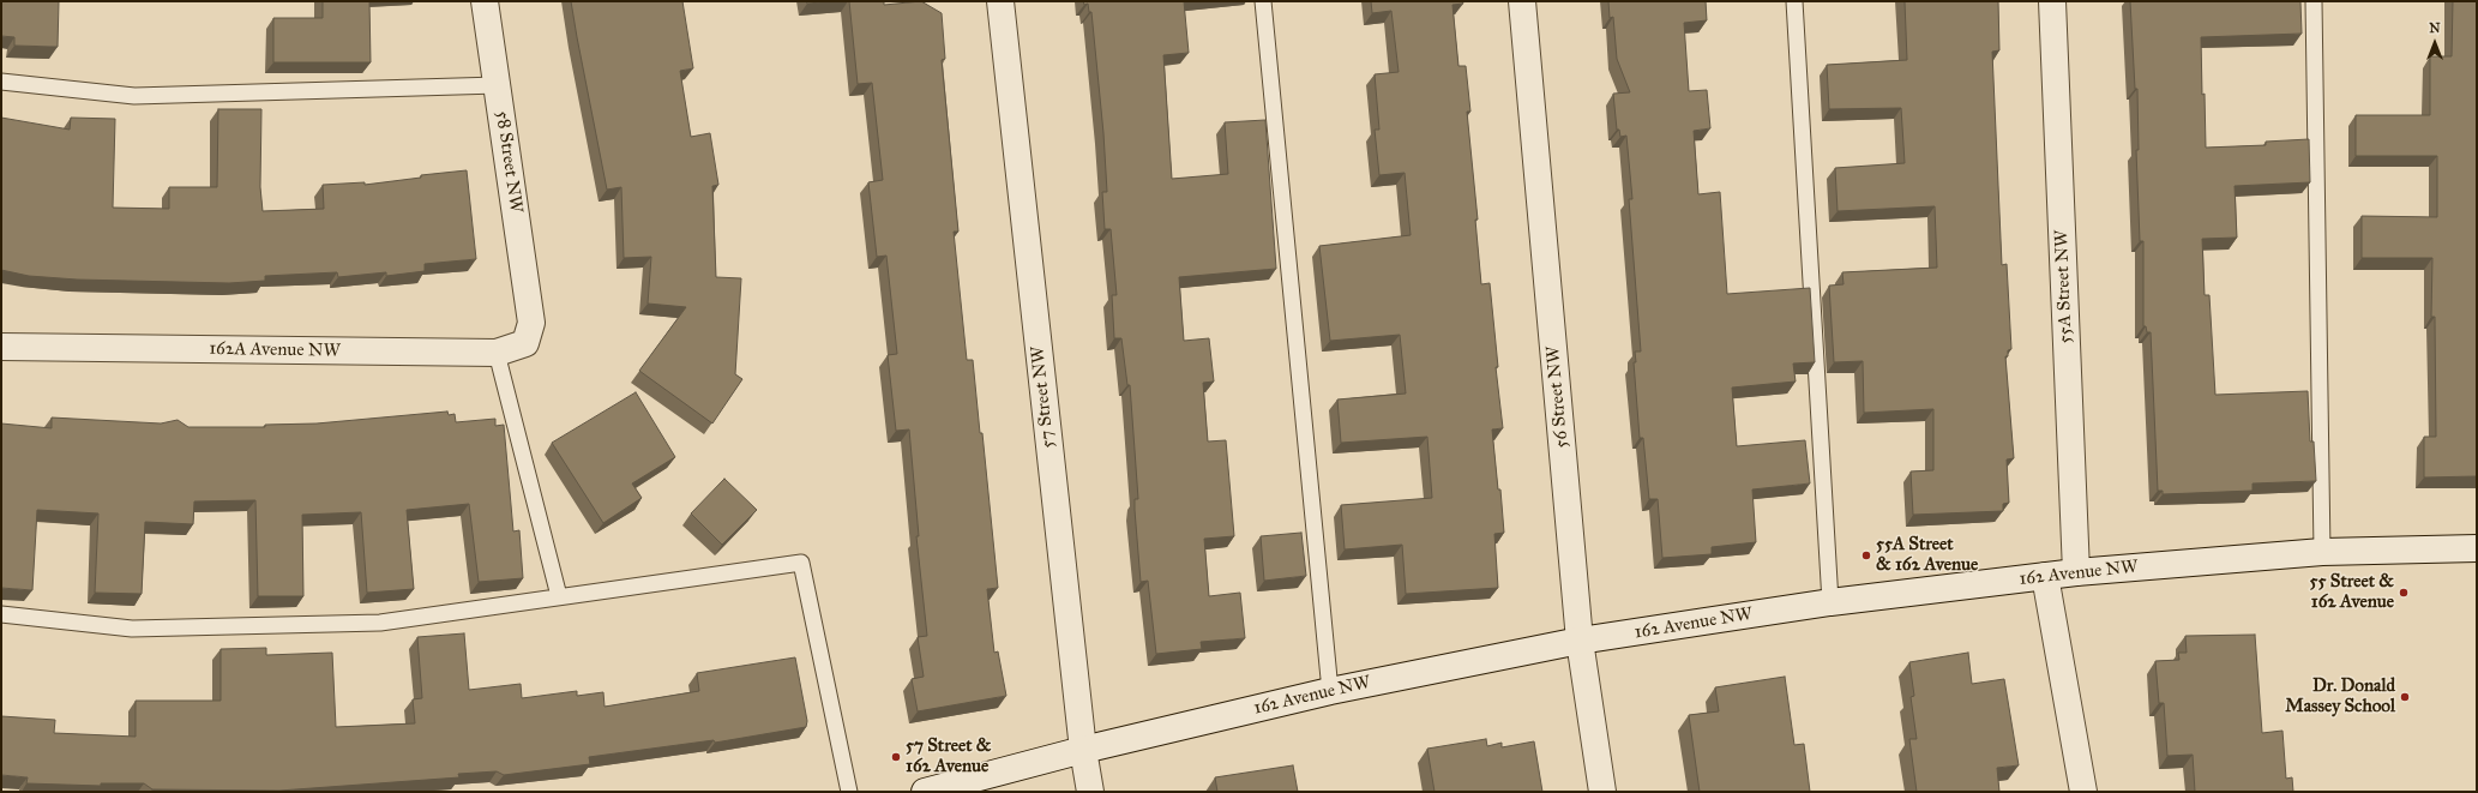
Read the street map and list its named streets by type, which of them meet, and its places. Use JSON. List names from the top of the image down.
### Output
{
  "streets": {
    "street": [
      "58 Street NW",
      "55A Street NW",
      "162A Avenue NW",
      "57 Street NW",
      "56 Street NW",
      "162 Avenue NW"
    ]
  },
  "crossings": [
    ["58 Street NW", "162A Avenue NW"],
    ["55A Street NW", "162 Avenue NW"],
    ["57 Street NW", "162 Avenue NW"],
    ["56 Street NW", "162 Avenue NW"]
  ],
  "places": [
    "55A Street & 162 Avenue",
    "55 Street & 162 Avenue",
    "Dr. Donald Massey School",
    "57 Street & 162 Avenue"
  ],
  "north": "top"
}
